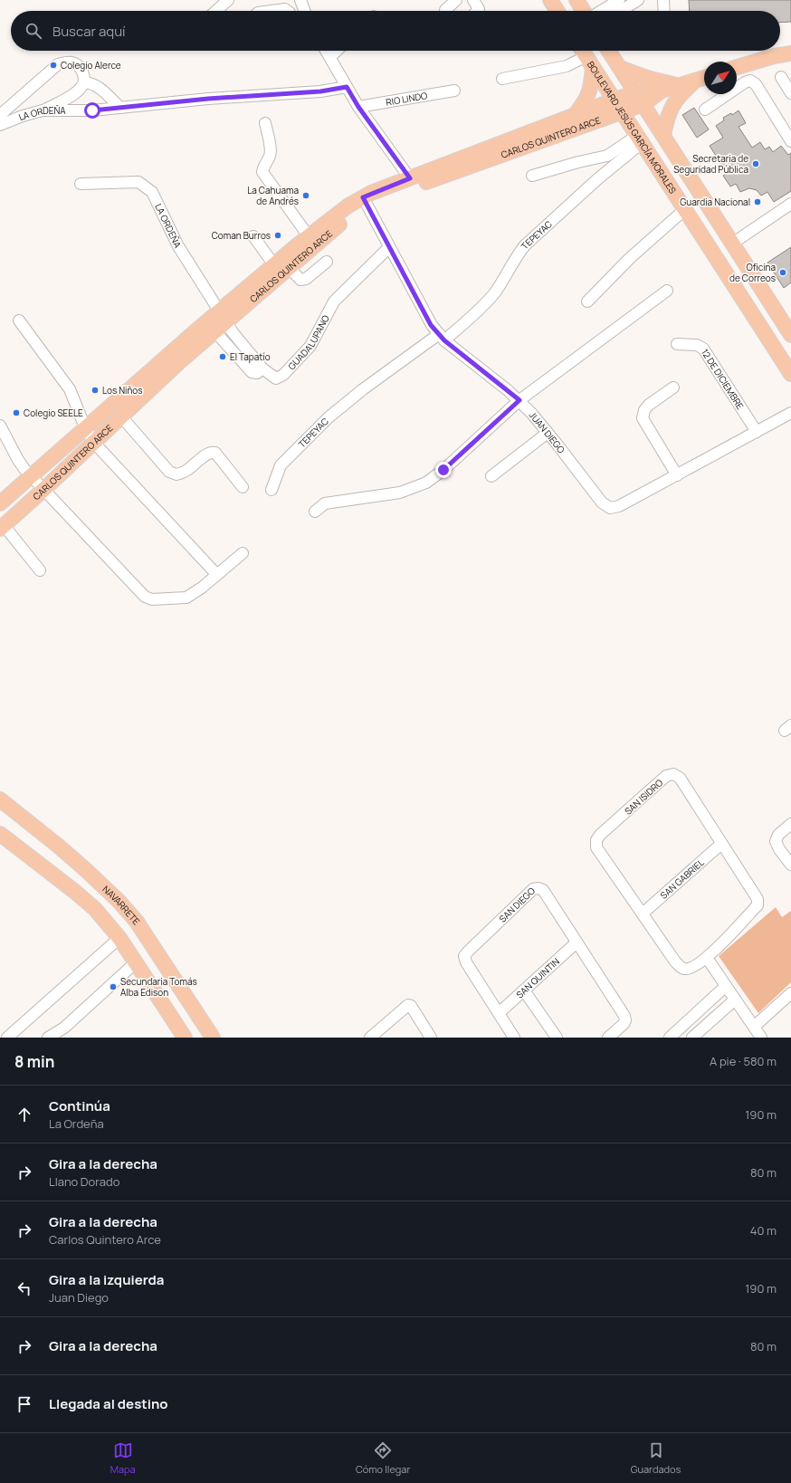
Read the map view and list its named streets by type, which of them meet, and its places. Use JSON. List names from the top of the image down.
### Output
{
  "streets": {
    "main road": ["BOULEVARD JESÚS GARCÍA MORALES", "CARLOS QUINTERO ARCE", "NAVARRETE"],
    "street": [
      "RIO LINDO",
      "LA ORDEÑA",
      "TEPEYAC",
      "GUADALUPANO",
      "12 DE DICIEMBRE",
      "JUAN DIEGO",
      "SAN ISIDRO",
      "SAN GABRIEL",
      "SAN DIEGO",
      "SAN QUINTIN"
    ]
  },
  "crossings": [
    ["LA ORDEÑA", "CARLOS QUINTERO ARCE"],
    ["LA ORDEÑA", "GUADALUPANO"],
    ["BOULEVARD JESÚS GARCÍA MORALES", "CARLOS QUINTERO ARCE"],
    ["BOULEVARD JESÚS GARCÍA MORALES", "TEPEYAC"],
    ["CARLOS QUINTERO ARCE", "GUADALUPANO"],
    ["CARLOS QUINTERO ARCE", "JUAN DIEGO"],
    ["TEPEYAC", "JUAN DIEGO"],
    ["GUADALUPANO", "JUAN DIEGO"],
    ["12 DE DICIEMBRE", "JUAN DIEGO"],
    ["SAN ISIDRO", "SAN GABRIEL"],
    ["SAN DIEGO", "SAN QUINTIN"]
  ],
  "places": [
    "Colegio Alerce",
    "Secretaria de Seguridad Pública",
    "La Cahuama de Andrés",
    "Guardia Nacional",
    "Coman Burros",
    "Oficina de Correos",
    "El Tapatío",
    "Los Niños",
    "Colegio SEELE",
    "Secundaria Tomás Alba Edison"
  ],
  "north": "top right",
  "page": {
    "search": "Buscar aquí",
    "heading": ["8 min", "A pie · 580 m"],
    "list": [
      ["Continúa", "La Ordeña", "190 m"],
      ["Gira a la derecha", "Llano Dorado", "80 m"],
      ["Gira a la derecha", "Carlos Quintero Arce", "40 m"],
      ["Gira a la izquierda", "Juan Diego", "190 m"],
      ["Gira a la derecha", "80 m"],
      "Llegada al destino"
    ],
    "nav": ["Mapa", "Cómo llegar", "Guardados"]
  }
}
